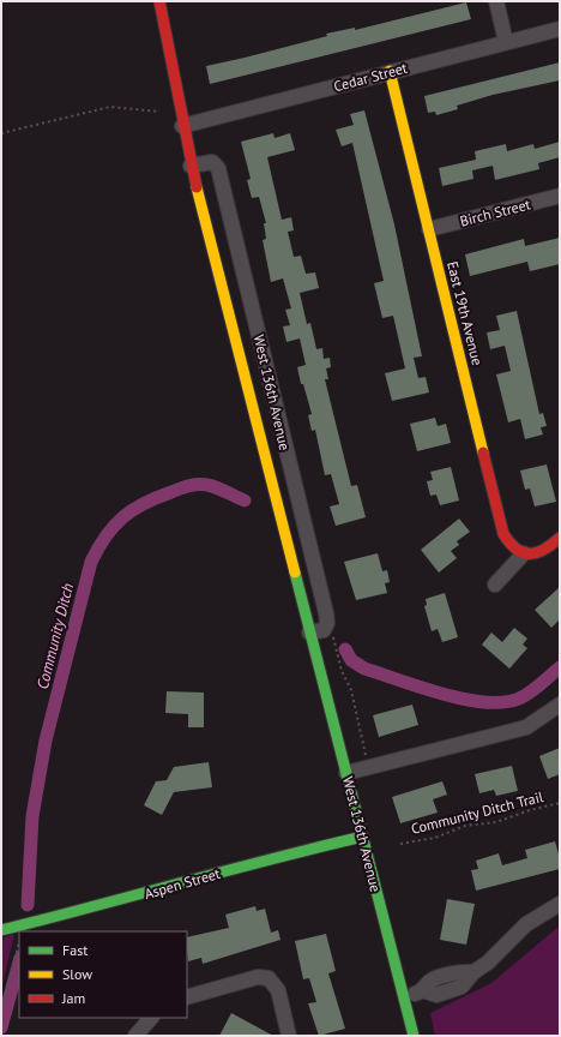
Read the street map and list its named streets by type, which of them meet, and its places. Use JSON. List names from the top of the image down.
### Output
{
  "streets": {
    "main road": ["East 19th Avenue", "West 136th Avenue", "Aspen Street"],
    "street": ["Cedar Street", "Birch Street"],
    "path": ["Community Ditch Trail"]
  },
  "crossings": [
    ["Cedar Street", "East 19th Avenue"],
    ["Cedar Street", "West 136th Avenue"],
    ["Birch Street", "East 19th Avenue"],
    ["West 136th Avenue", "Aspen Street"]
  ],
  "water": ["Community Ditch"],
  "legend": ["Fast", "Slow", "Jam"]
}
